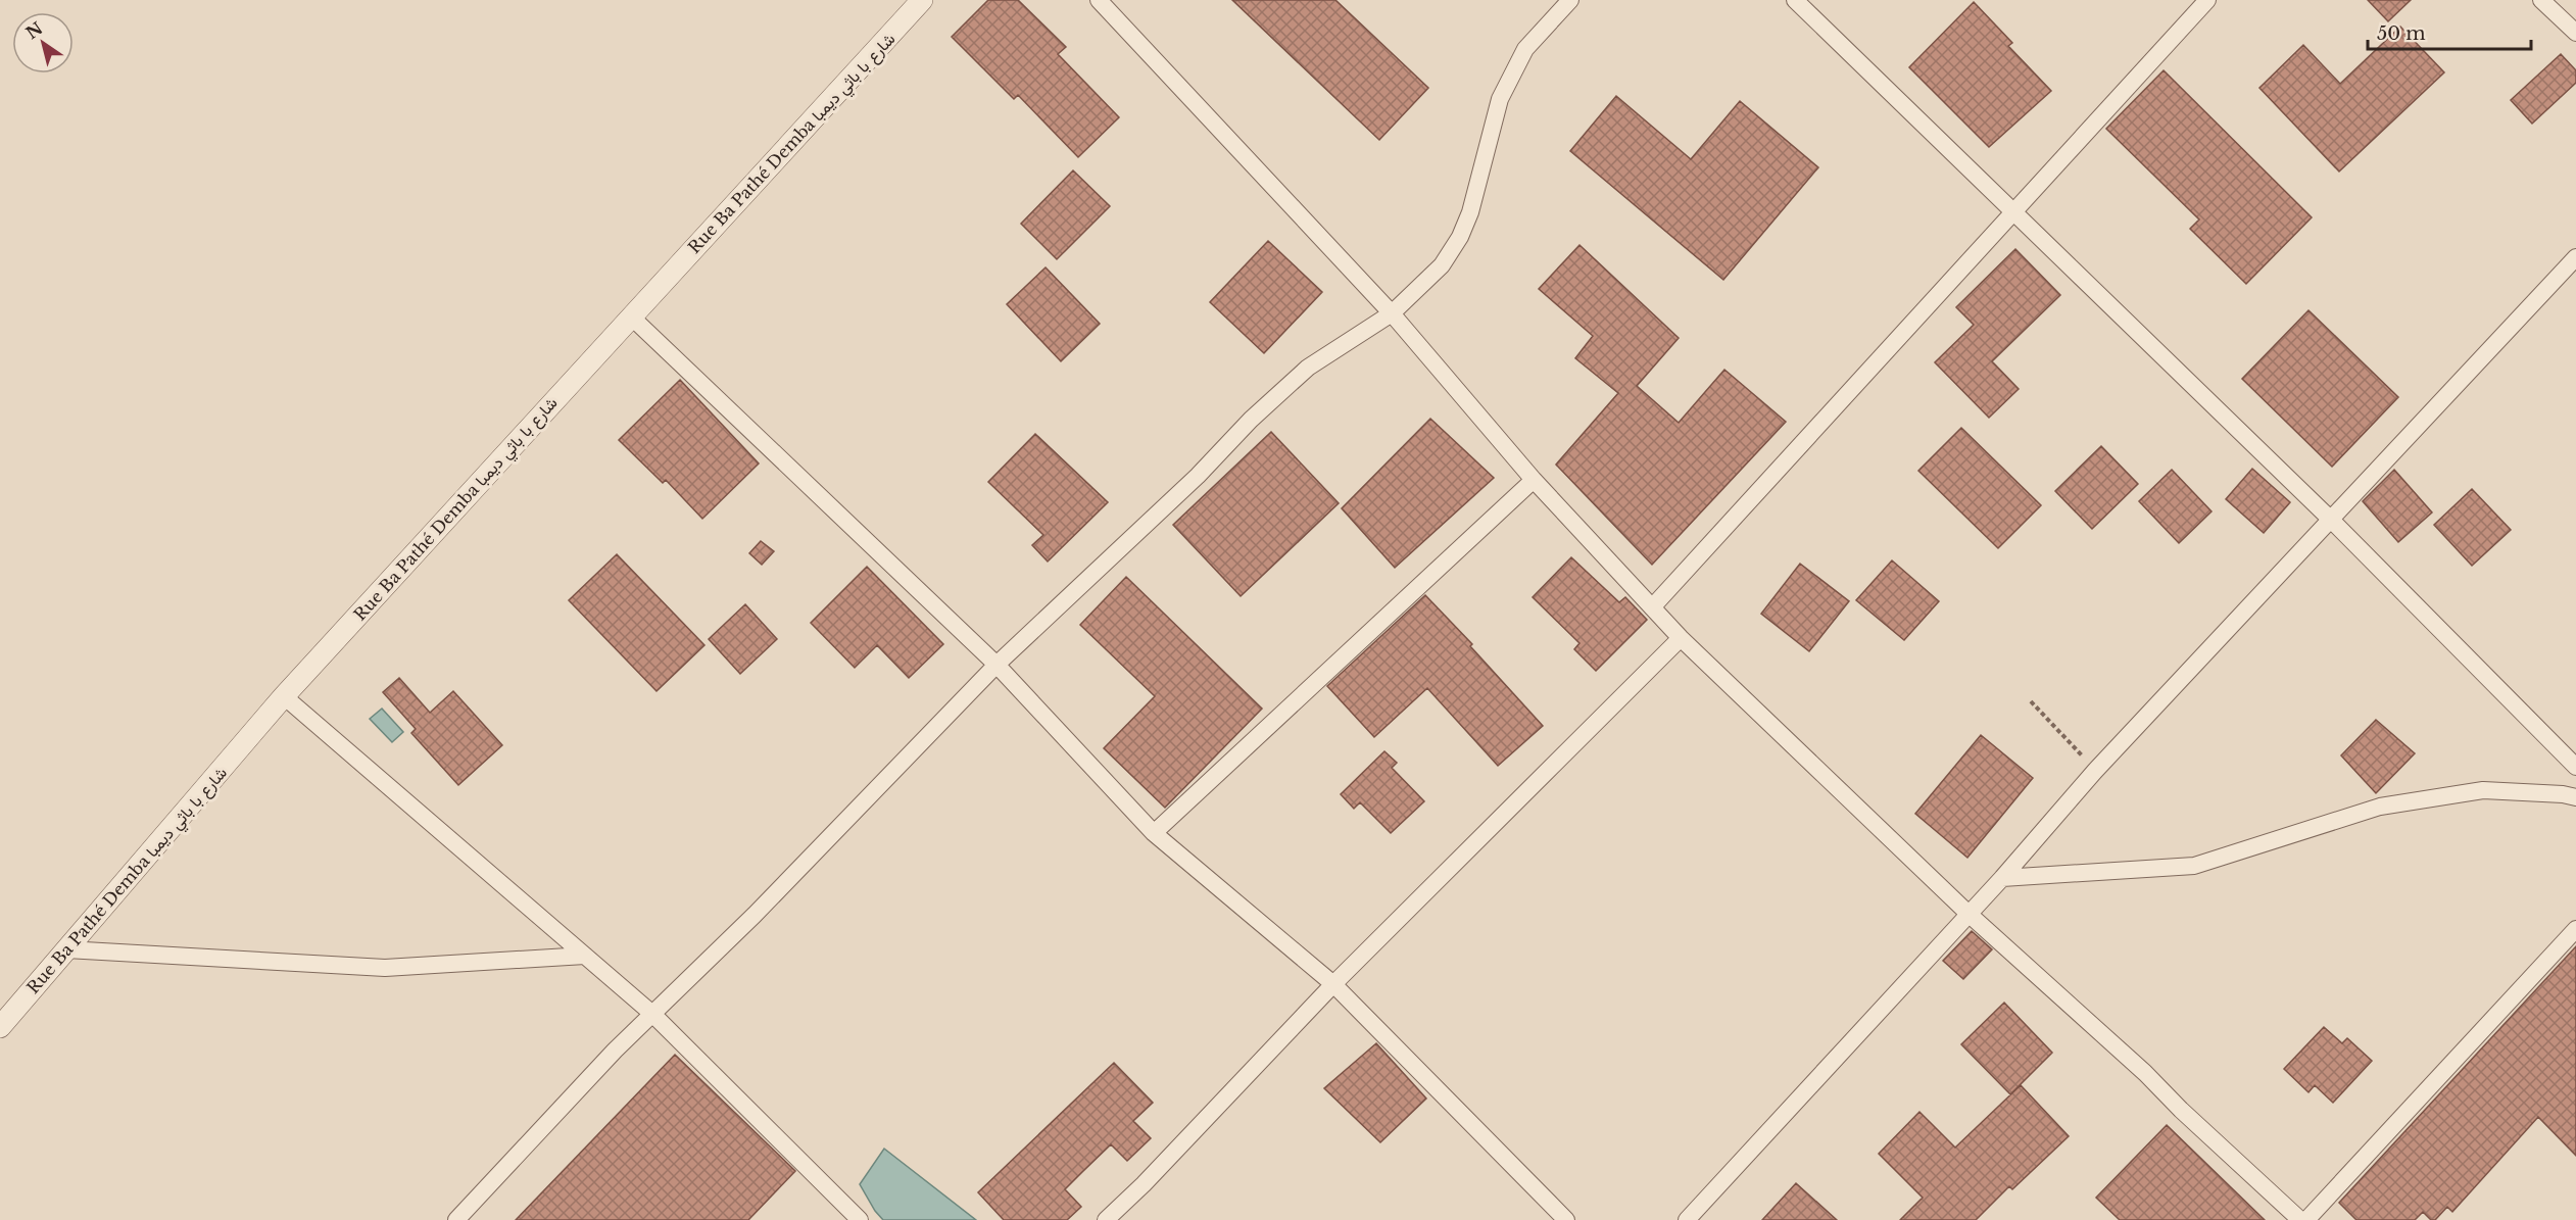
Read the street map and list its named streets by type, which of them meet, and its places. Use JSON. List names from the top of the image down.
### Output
{
  "streets": {
    "street": ["Rue Ba Pathé Demba شارع با باثي ديمبا"]
  },
  "scale_bar": "50 m",
  "north": "top left"
}
